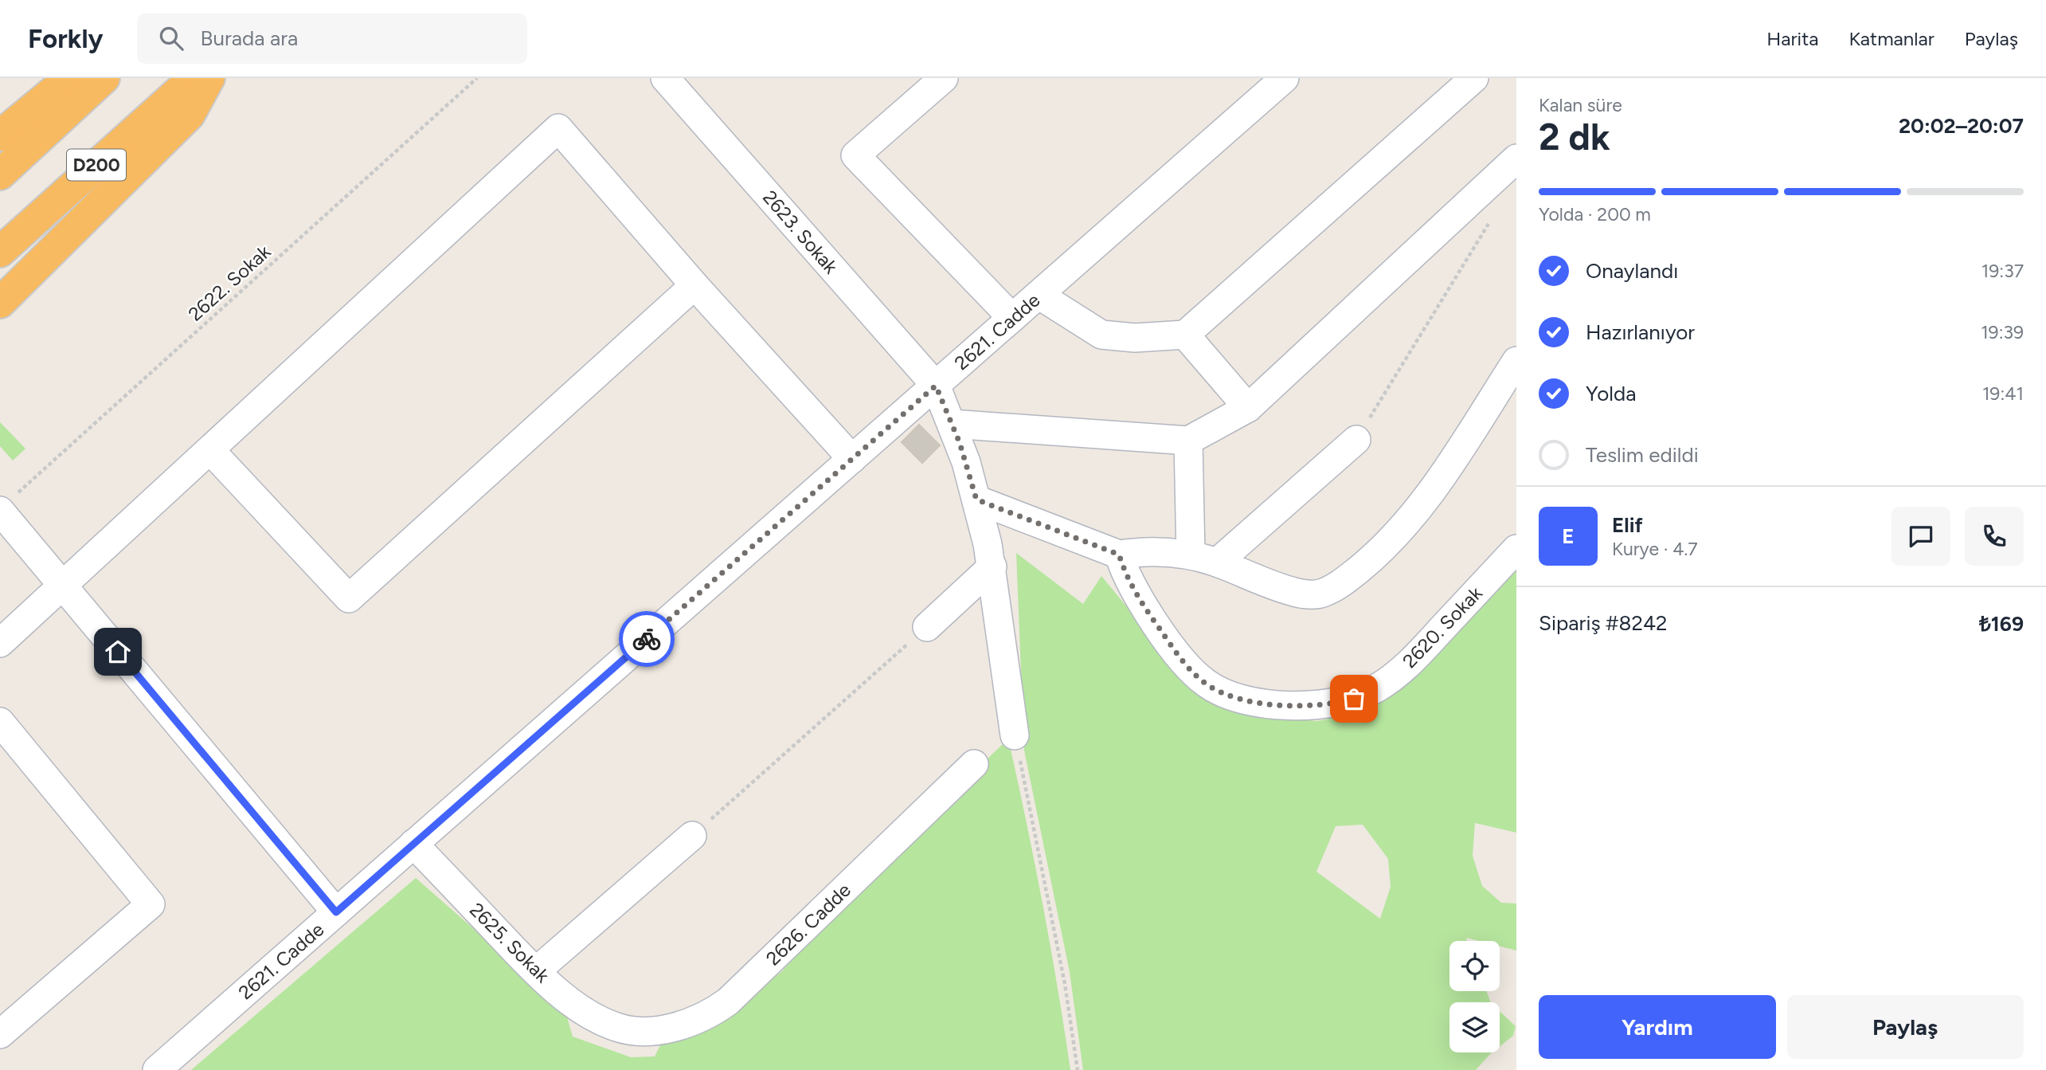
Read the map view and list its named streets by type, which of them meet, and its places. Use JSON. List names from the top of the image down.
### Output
{
  "streets": {
    "highway": ["D200"],
    "street": [
      "2623. Sokak",
      "2621. Cadde",
      "2620. Sokak",
      "2626. Cadde",
      "2625. Sokak"
    ],
    "path": ["2622. Sokak"]
  },
  "crossings": [
    ["2623. Sokak", "2621. Cadde"],
    ["2621. Cadde", "2625. Sokak"],
    ["2626. Cadde", "2625. Sokak"]
  ],
  "page": {
    "header": "Forkly",
    "search": "Burada ara",
    "nav": ["Harita", "Katmanlar", "Paylaş"],
    "heading": ["2 dk", "Kalan süre", "20:02–20:07"],
    "panel": [
      "Elif",
      "Kurye · 4.7",
      "Sipariş #8242",
      "₺169"
    ],
    "bar": "Yolda · 200 m",
    "list": [
      ["Onaylandı", "19:37"],
      ["Hazırlanıyor", "19:39"],
      ["Yolda", "19:41"],
      "Teslim edildi"
    ],
    "round": "E",
    "buttons": ["Yardım", "Paylaş"]
  }
}
